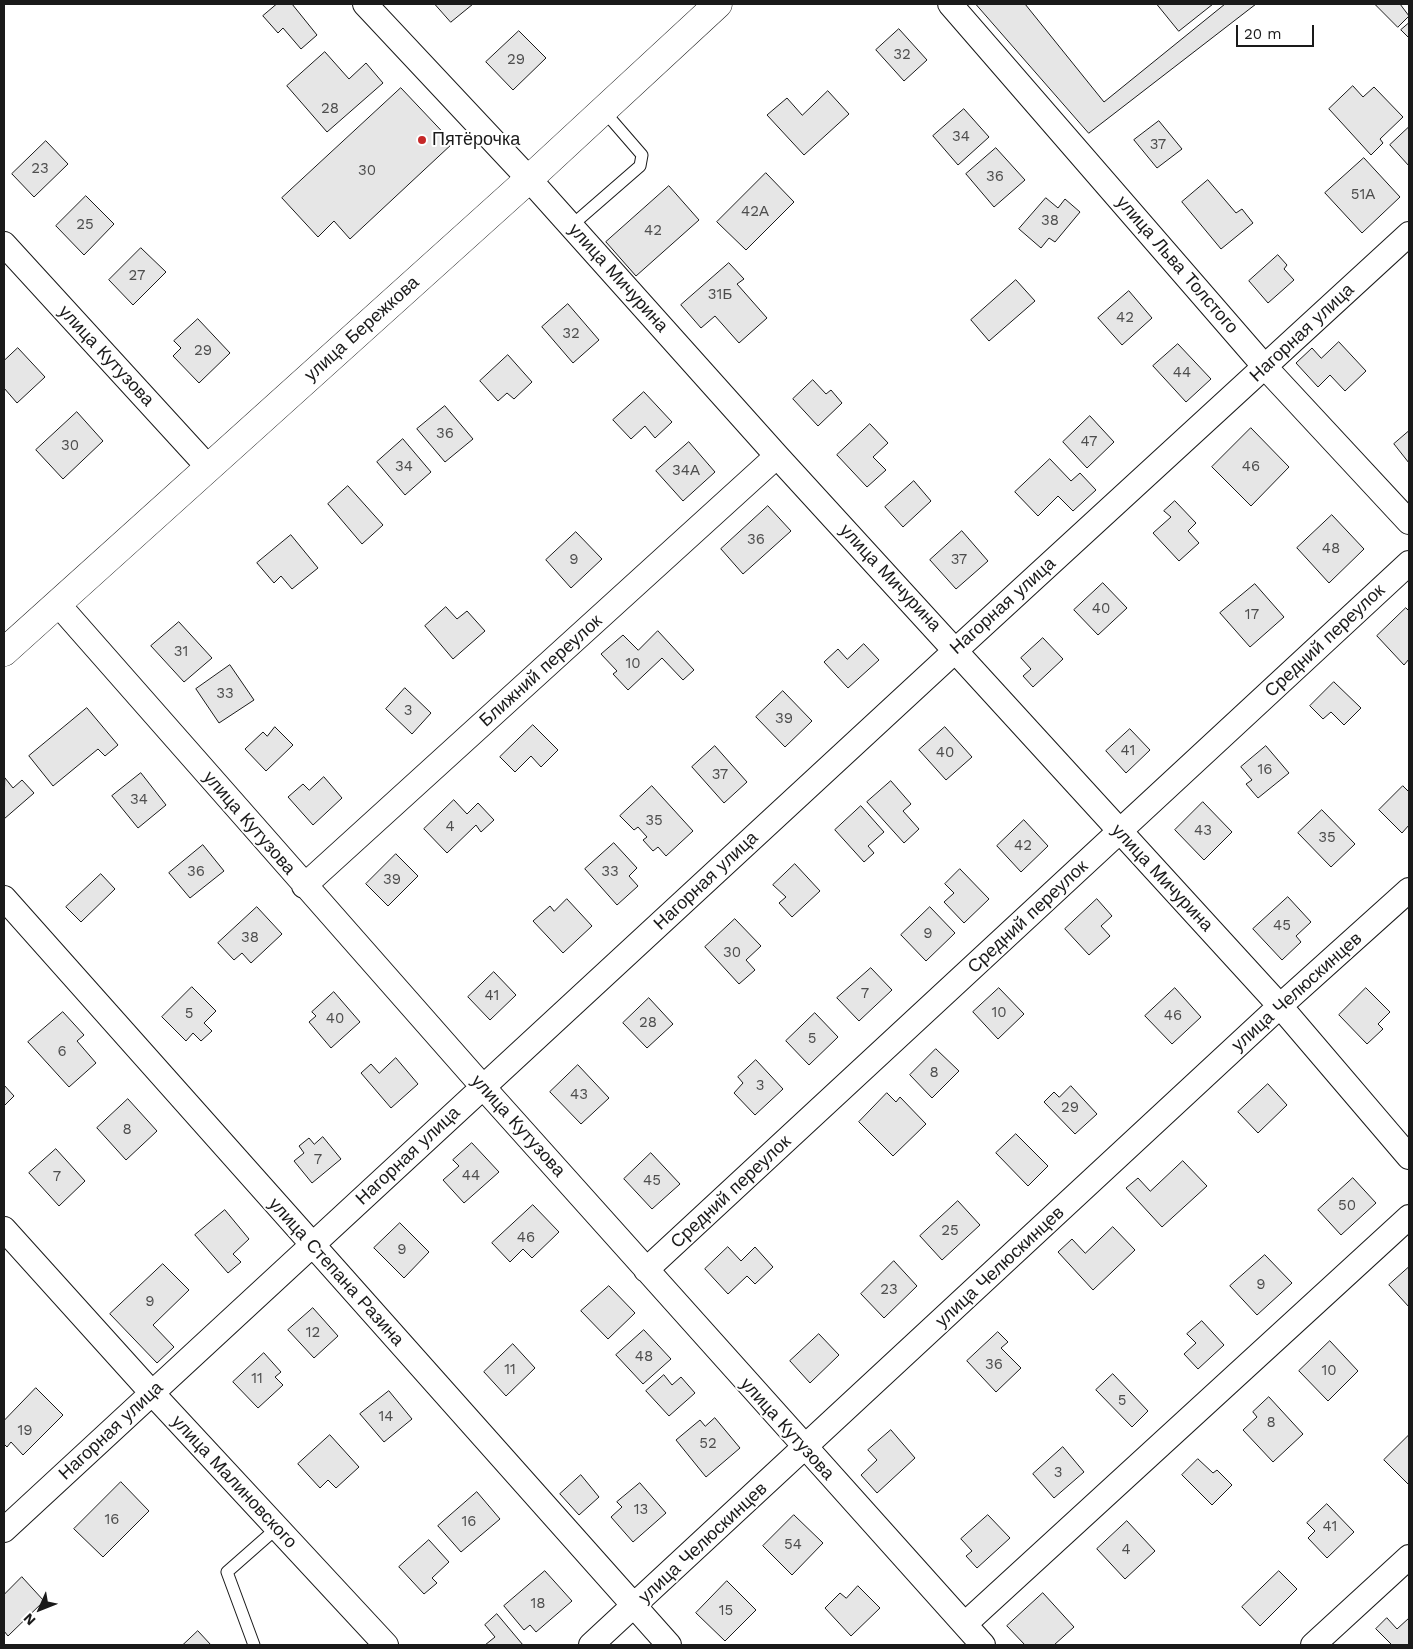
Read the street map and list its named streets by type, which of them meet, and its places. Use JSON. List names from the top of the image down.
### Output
{
  "streets": {
    "street": [
      "улица Льва Толстого",
      "улица Мичурина",
      "улица Бережкова",
      "Нагорная улица",
      "улица Кутузова",
      "Средний переулок",
      "Ближний переулок",
      "улица Челюскинцев",
      "улица Степана Разина",
      "улица Малиновского"
    ]
  },
  "crossings": [
    ["улица Льва Толстого", "Нагорная улица"],
    ["улица Мичурина", "улица Бережкова"],
    ["улица Мичурина", "Нагорная улица"],
    ["улица Мичурина", "Средний переулок"],
    ["улица Мичурина", "Ближний переулок"],
    ["улица Мичурина", "улица Челюскинцев"],
    ["улица Бережкова", "улица Кутузова"],
    ["Нагорная улица", "улица Кутузова"],
    ["Нагорная улица", "улица Степана Разина"],
    ["Нагорная улица", "улица Малиновского"],
    ["улица Кутузова", "Средний переулок"],
    ["улица Кутузова", "Ближний переулок"],
    ["улица Кутузова", "улица Челюскинцев"],
    ["улица Челюскинцев", "улица Степана Разина"]
  ],
  "places": ["Пятёрочка"],
  "house_numbers": [
    "32",
    "29",
    "28",
    "34",
    "37",
    "23",
    "30",
    "36",
    "51А",
    "42А",
    "38",
    "25",
    "42",
    "27",
    "31Б",
    "42",
    "32",
    "29",
    "44",
    "36",
    "47",
    "30",
    "34",
    "46",
    "34А",
    "36",
    "48",
    "9",
    "37",
    "40",
    "17",
    "31",
    "10",
    "33",
    "3",
    "39",
    "41",
    "40",
    "16",
    "37",
    "34",
    "35",
    "4",
    "43",
    "35",
    "42",
    "36",
    "33",
    "39",
    "45",
    "9",
    "38",
    "30",
    "7",
    "41",
    "10",
    "5",
    "46",
    "40",
    "28",
    "5",
    "6",
    "8",
    "3",
    "43",
    "29",
    "8",
    "7",
    "44",
    "7",
    "45",
    "50",
    "25",
    "46",
    "9",
    "9",
    "23",
    "9",
    "12",
    "48",
    "36",
    "11",
    "10",
    "11",
    "5",
    "14",
    "8",
    "19",
    "52",
    "3",
    "13",
    "16",
    "16",
    "41",
    "54",
    "4",
    "18",
    "15"
  ],
  "scale_bar": "20 m",
  "north": "bottom left"
}
